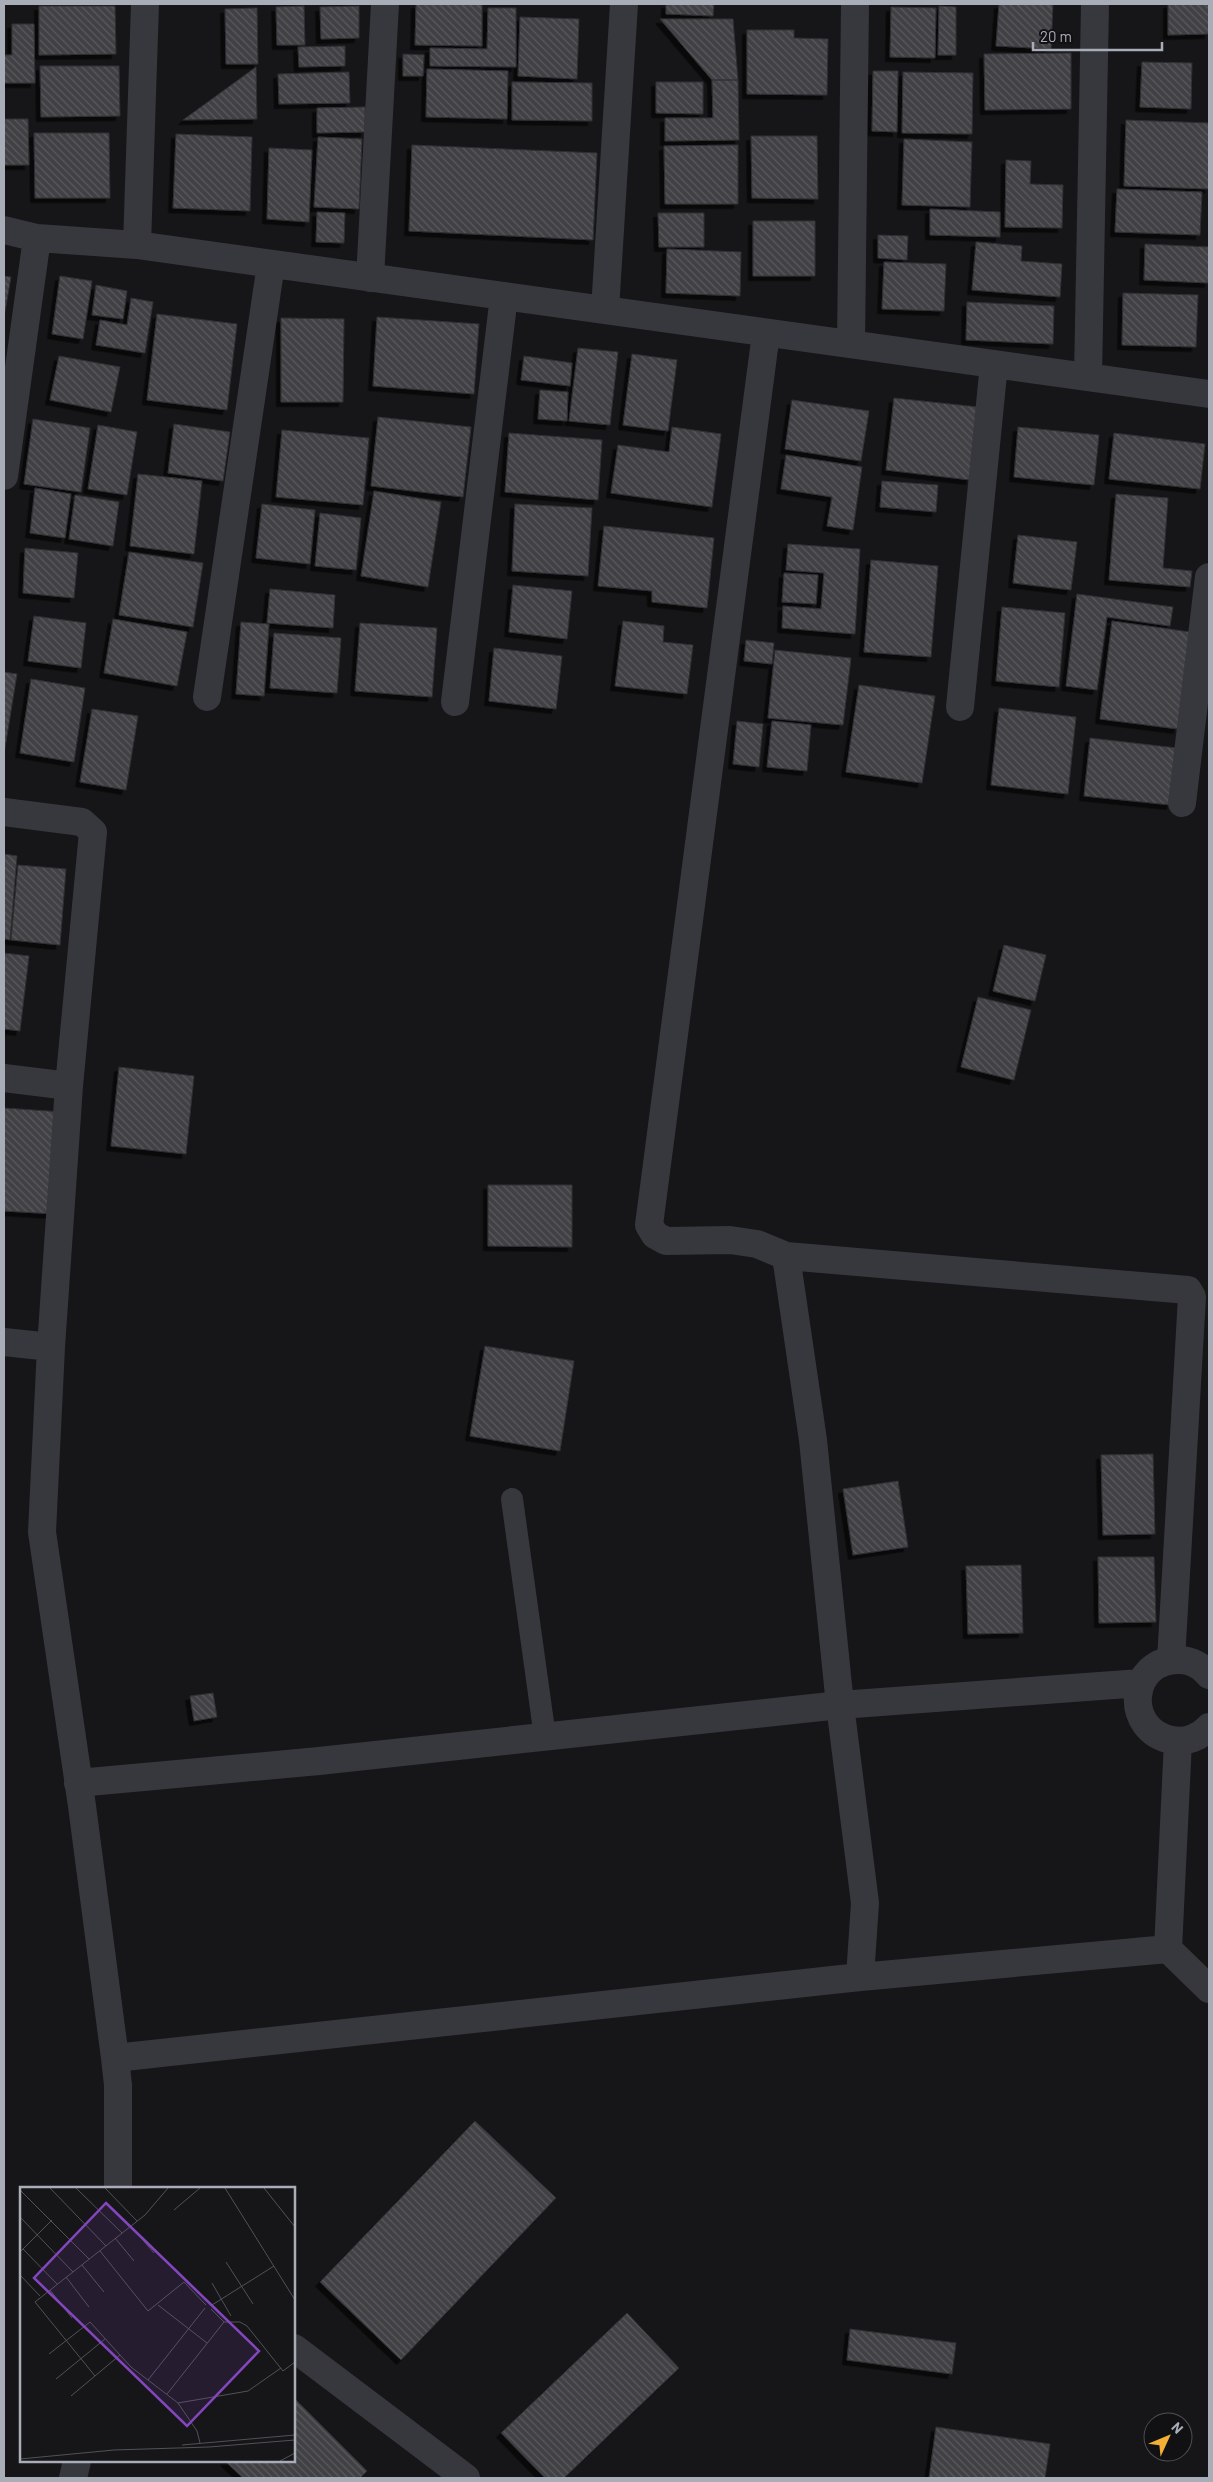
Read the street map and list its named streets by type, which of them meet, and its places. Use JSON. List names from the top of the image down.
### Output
{
  "scale_bar": "20 m",
  "north": "top right"
}
